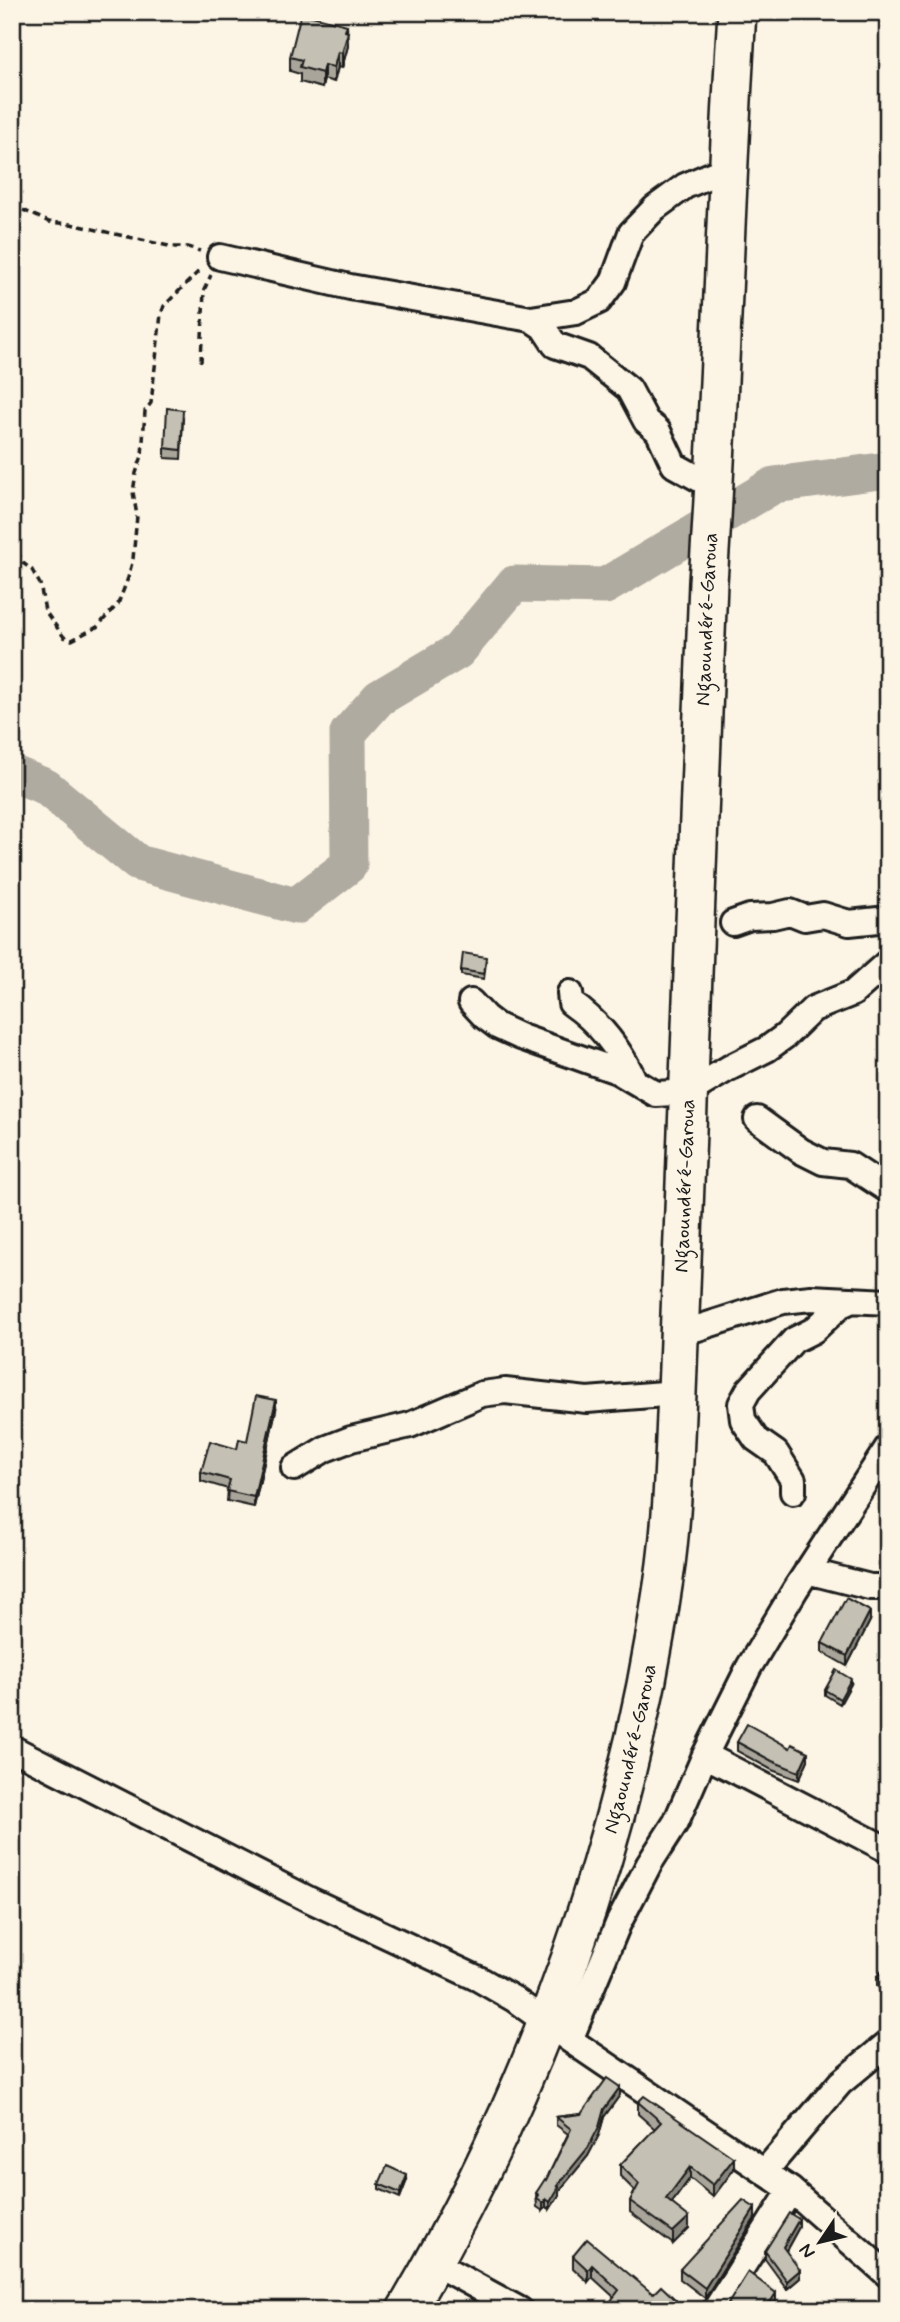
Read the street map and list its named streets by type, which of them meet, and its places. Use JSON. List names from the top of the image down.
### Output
{
  "streets": {
    "highway": ["Ngaoundéré-Garoua"]
  },
  "north": "bottom left"
}
